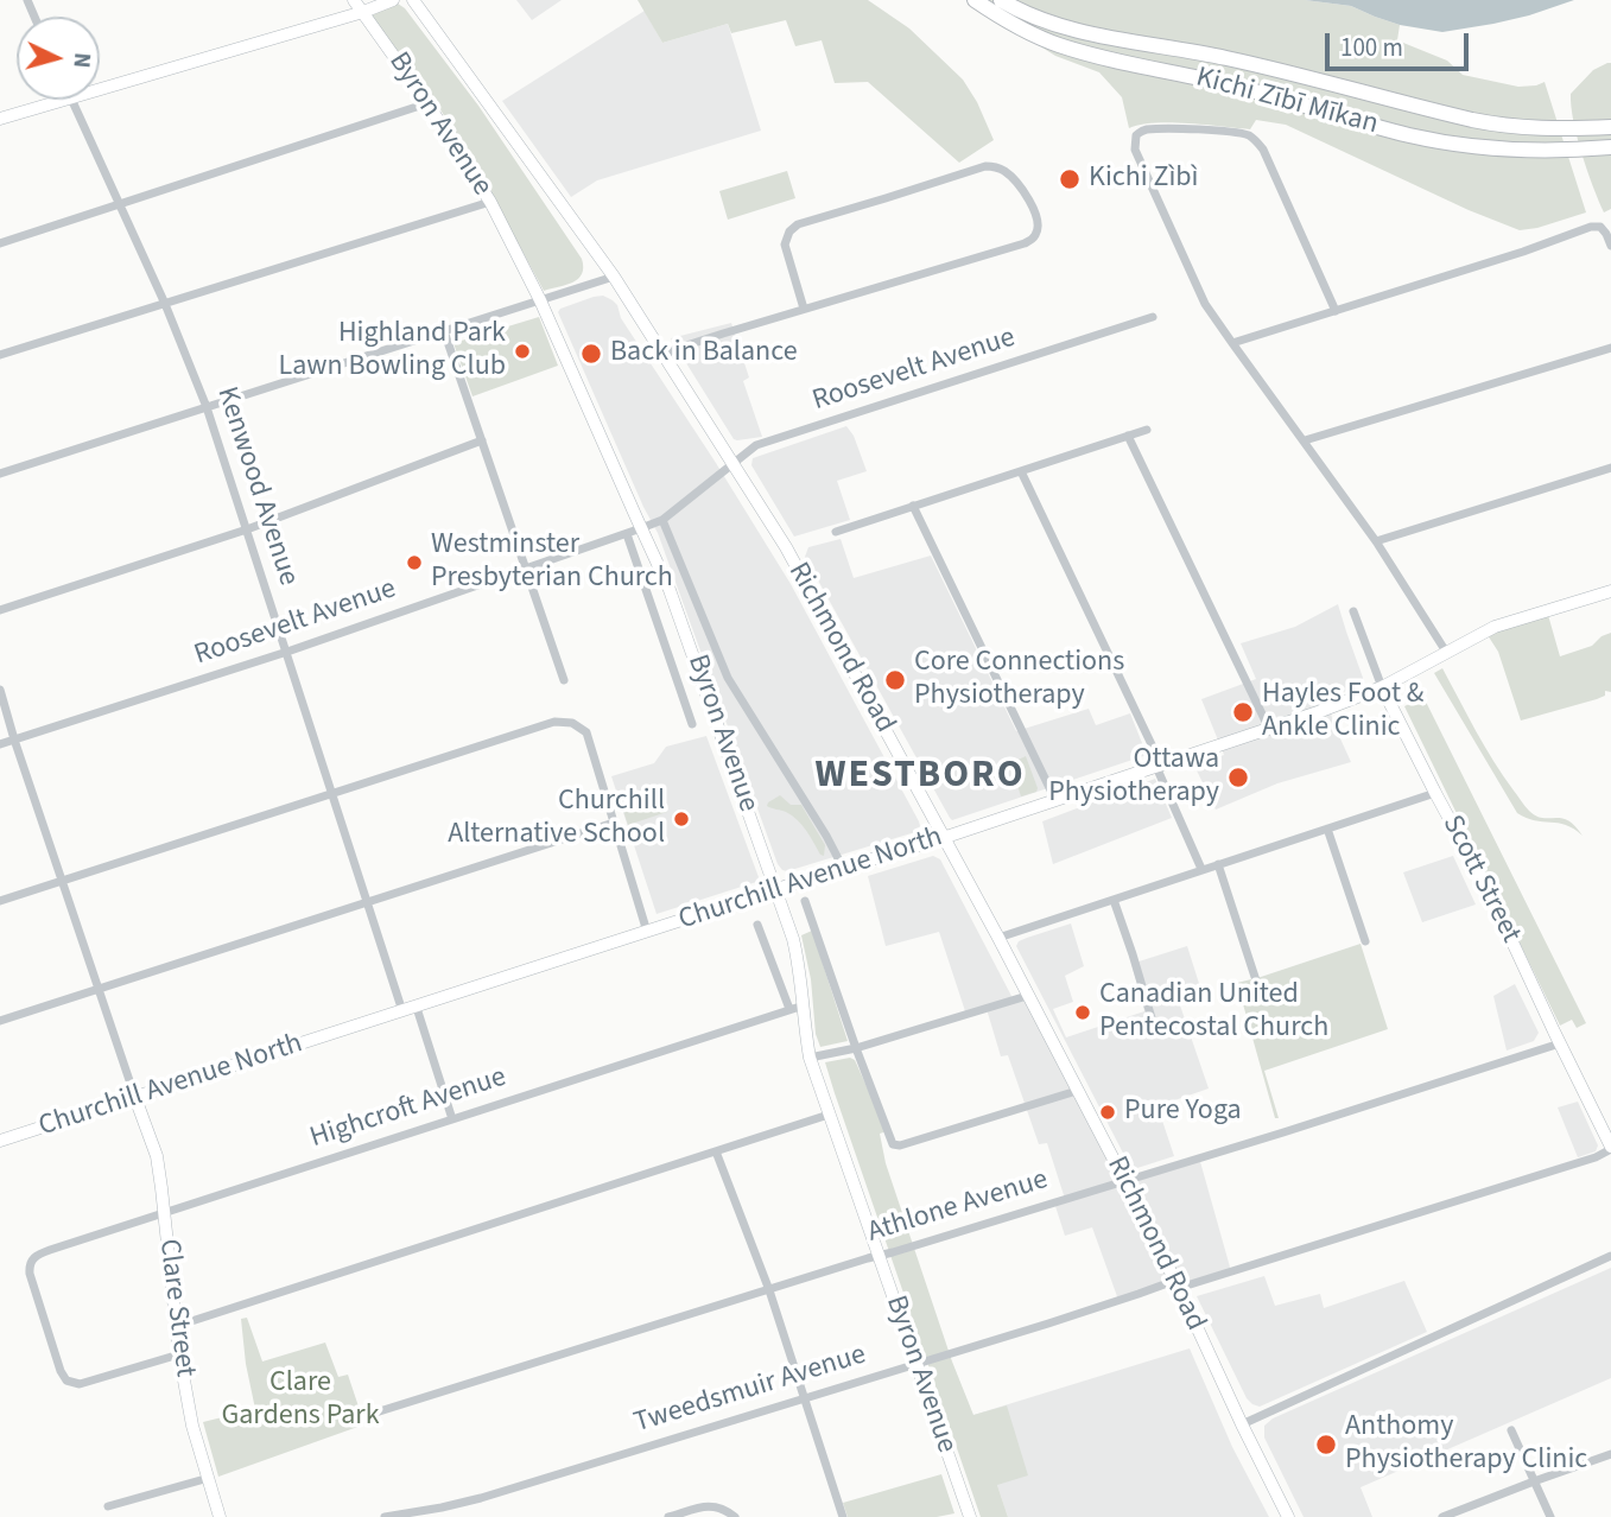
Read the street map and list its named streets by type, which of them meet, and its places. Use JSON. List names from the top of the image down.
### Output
{
  "streets": {
    "highway": ["Kichi Zībī Mīkan"],
    "main road": [
      "Byron Avenue",
      "Richmond Road",
      "Churchill Avenue North",
      "Scott Street",
      "Clare Street"
    ],
    "street": [
      "Roosevelt Avenue",
      "Kenwood Avenue",
      "Highcroft Avenue",
      "Athlone Avenue",
      "Tweedsmuir Avenue"
    ]
  },
  "crossings": [
    ["Byron Avenue", "Roosevelt Avenue"],
    ["Byron Avenue", "Churchill Avenue North"],
    ["Byron Avenue", "Highcroft Avenue"],
    ["Byron Avenue", "Athlone Avenue"],
    ["Byron Avenue", "Tweedsmuir Avenue"],
    ["Roosevelt Avenue", "Kenwood Avenue"],
    ["Roosevelt Avenue", "Richmond Road"],
    ["Kenwood Avenue", "Churchill Avenue North"],
    ["Richmond Road", "Churchill Avenue North"],
    ["Richmond Road", "Athlone Avenue"],
    ["Richmond Road", "Tweedsmuir Avenue"],
    ["Churchill Avenue North", "Scott Street"],
    ["Churchill Avenue North", "Clare Street"],
    ["Scott Street", "Athlone Avenue"],
    ["Scott Street", "Tweedsmuir Avenue"],
    ["Highcroft Avenue", "Clare Street"]
  ],
  "districts": ["WESTBORO"],
  "parks": ["Clare Gardens Park"],
  "places": [
    "Kichi Zìbì",
    "Highland Park Lawn Bowling Club",
    "Back in Balance",
    "Westminster Presbyterian Church",
    "Core Connections Physiotherapy",
    "Hayles Foot & Ankle Clinic",
    "Ottawa Physiotherapy",
    "Churchill Alternative School",
    "Canadian United Pentecostal Church",
    "Pure Yoga",
    "Anthomy Physiotherapy Clinic"
  ],
  "scale_bar": "100 m",
  "north": "right"
}
